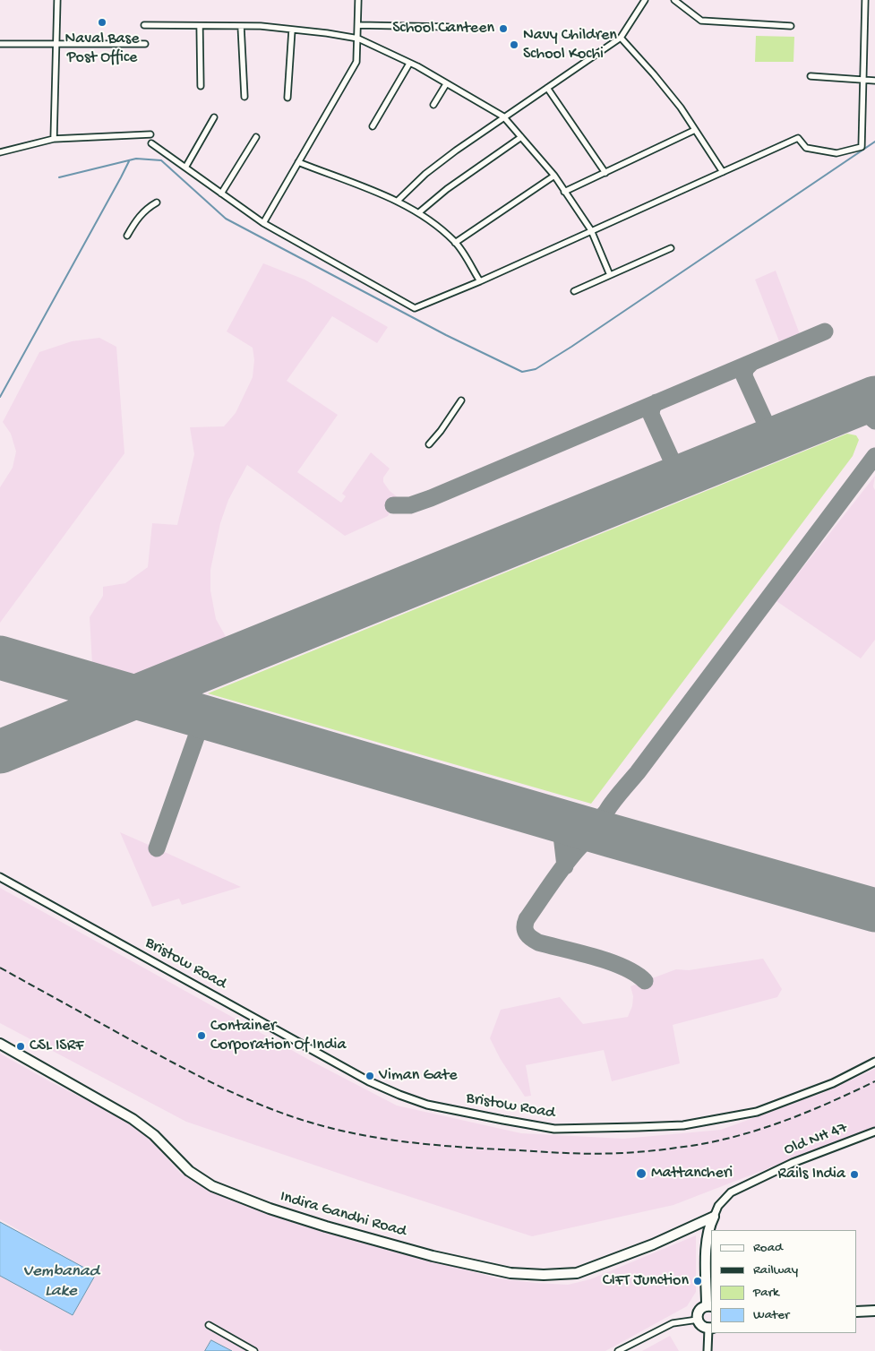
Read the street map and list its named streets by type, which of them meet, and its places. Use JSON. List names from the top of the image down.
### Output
{
  "streets": {
    "highway": ["Old NH 47", "Indira Gandhi Road"],
    "street": ["Bristow Road"]
  },
  "crossings": [
    ["Old NH 47", "Indira Gandhi Road"]
  ],
  "water": ["Vembanad Lake"],
  "places": [
    "Naval Base Post Office",
    "School Canteen",
    "Navy Children School Kochi",
    "Container Corporation Of India",
    "CSL ISRF",
    "Viman Gate",
    "Mattancheri",
    "Rails India",
    "CIFT Junction"
  ],
  "legend": [
    "Road",
    "Railway",
    "Park",
    "Water"
  ]
}
